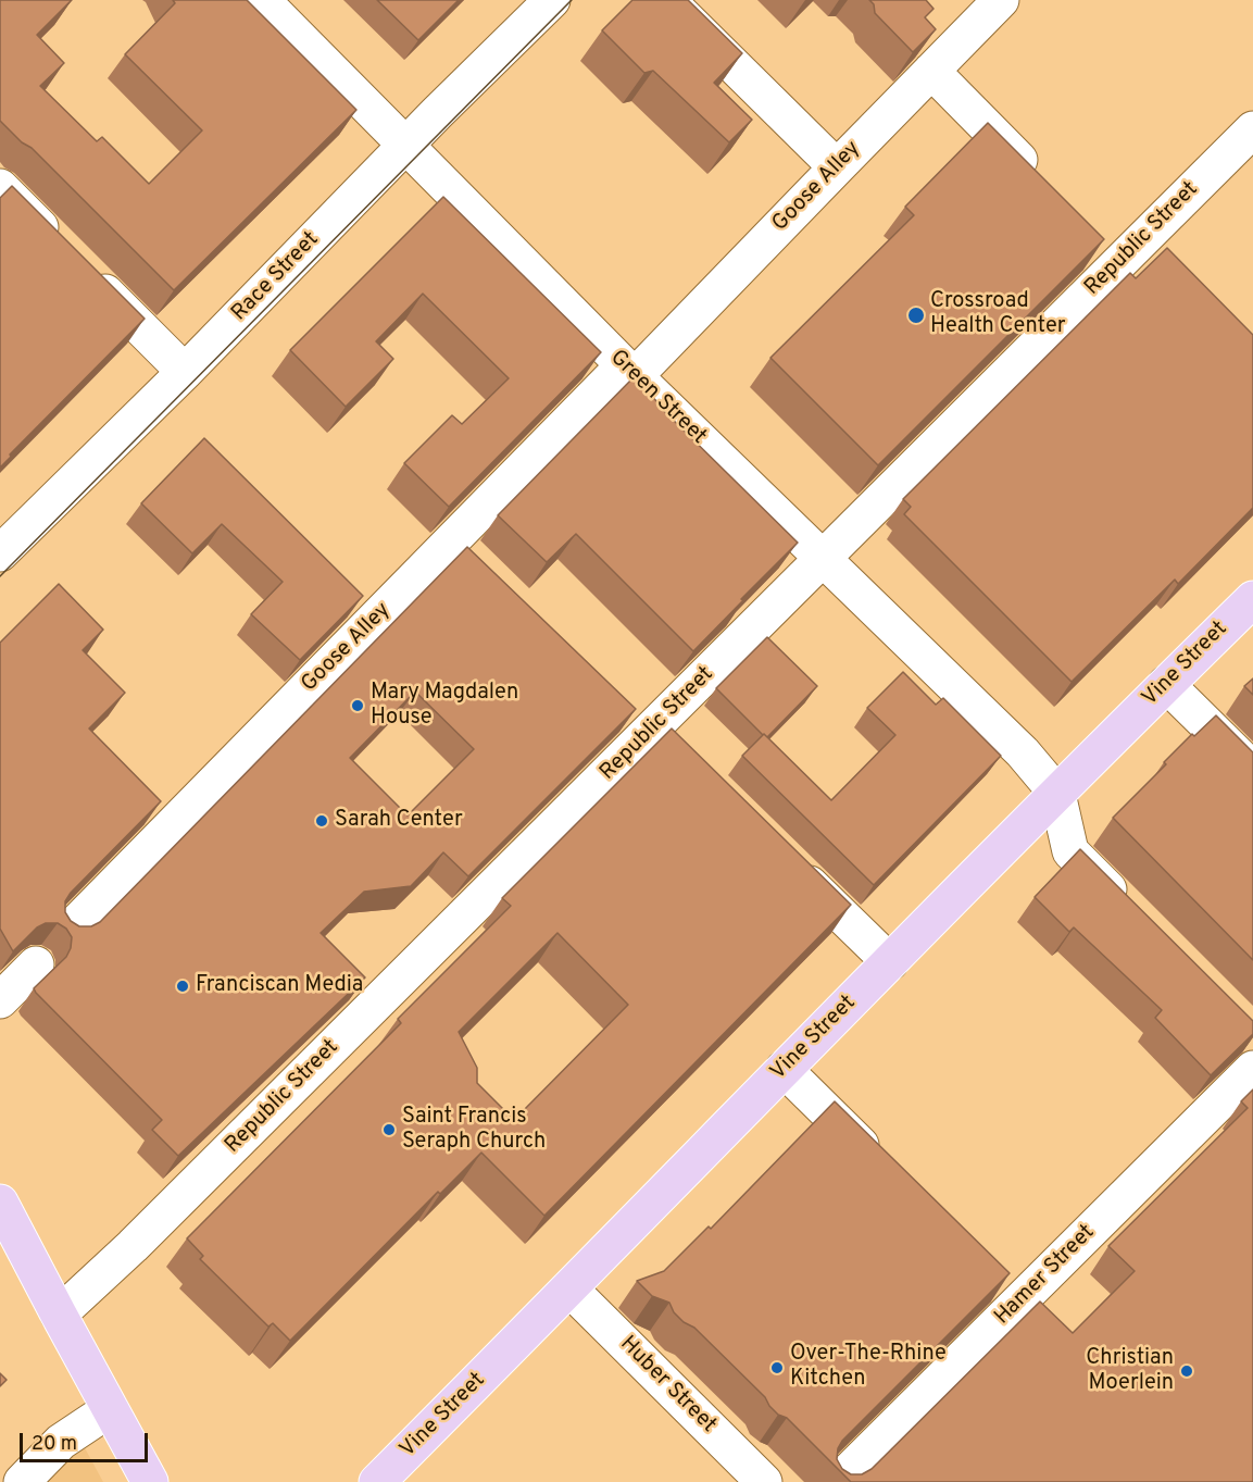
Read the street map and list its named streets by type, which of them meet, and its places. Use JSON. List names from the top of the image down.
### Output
{
  "streets": {
    "main road": ["Vine Street"],
    "street": [
      "Goose Alley",
      "Republic Street",
      "Race Street",
      "Green Street",
      "Hamer Street",
      "Huber Street"
    ]
  },
  "crossings": [
    ["Goose Alley", "Green Street"],
    ["Republic Street", "Green Street"],
    ["Race Street", "Green Street"],
    ["Green Street", "Vine Street"],
    ["Vine Street", "Huber Street"]
  ],
  "places": [
    "Crossroad Health Center",
    "Mary Magdalen House",
    "Sarah Center",
    "Franciscan Media",
    "Saint Francis Seraph Church",
    "Over-The-Rhine Kitchen",
    "Christian Moerlein"
  ],
  "scale_bar": "20 m"
}
